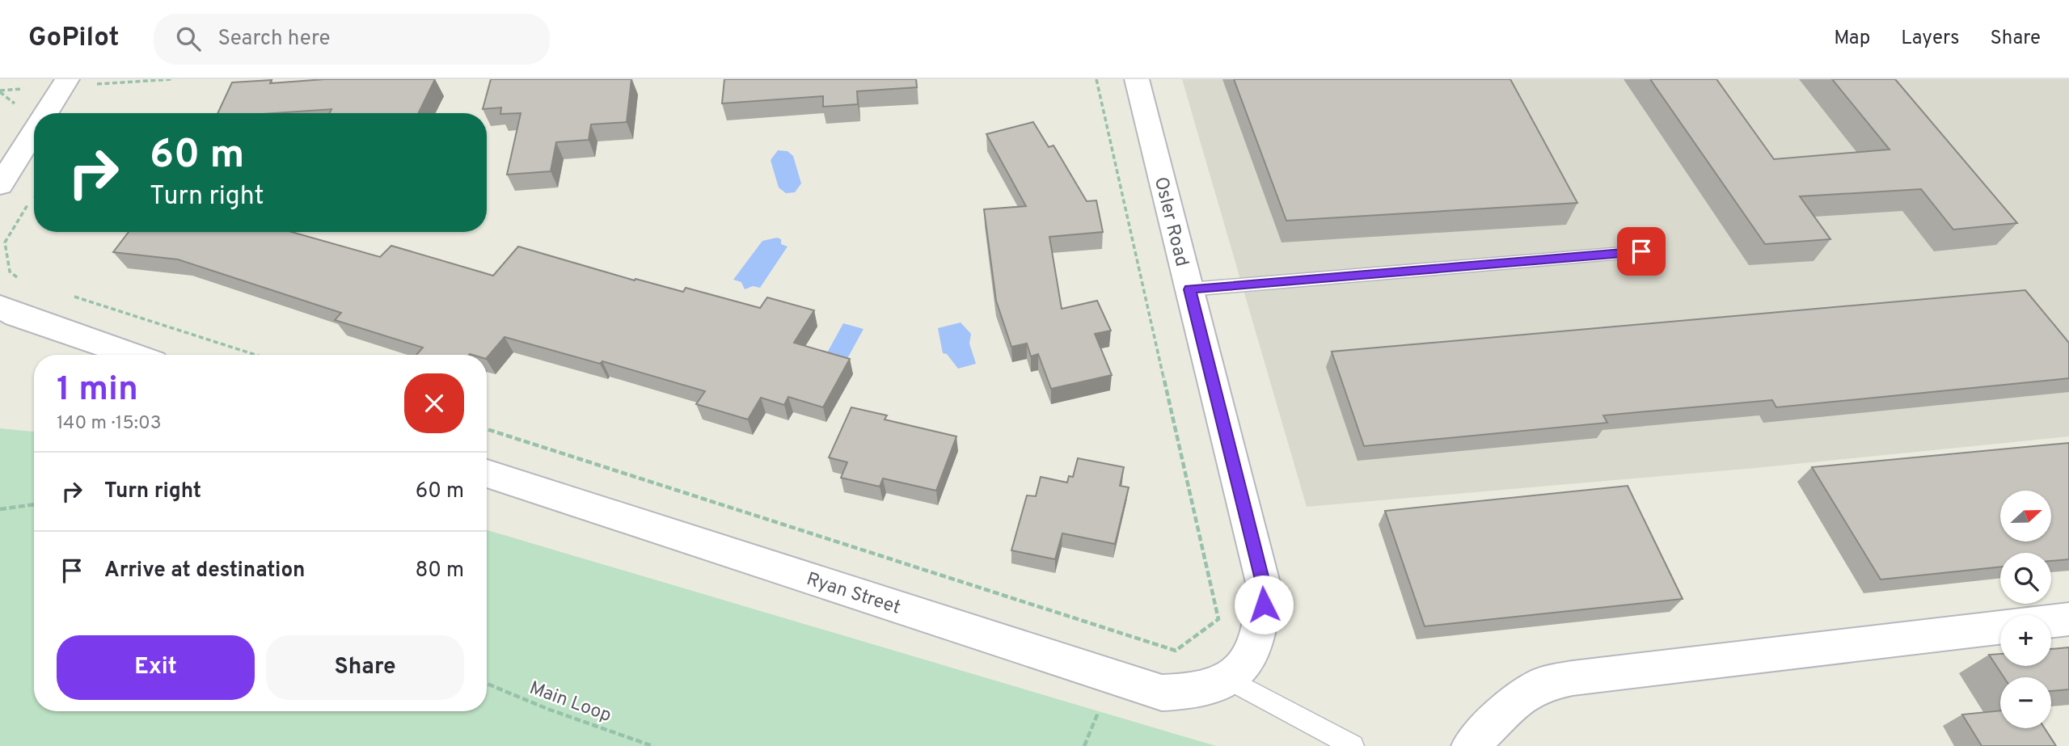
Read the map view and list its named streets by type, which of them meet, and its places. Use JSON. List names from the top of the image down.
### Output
{
  "streets": {
    "street": ["Osler Road", "Ryan Street"],
    "path": ["Main Loop"]
  },
  "crossings": [
    ["Osler Road", "Ryan Street"]
  ],
  "north": "right",
  "page": {
    "header": "GoPilot",
    "search": "Search here",
    "nav": ["Map", "Layers", "Share"],
    "turn": ["60 m", "Turn right"],
    "heading": ["1 min", "140 m · 15:03"],
    "list": [
      {
        "name": "Turn right",
        "value": "60 m"
      },
      {
        "name": "Arrive at destination",
        "value": "80 m"
      }
    ],
    "map_buttons": ["+", "−"],
    "buttons": ["Exit", "Share"]
  }
}
